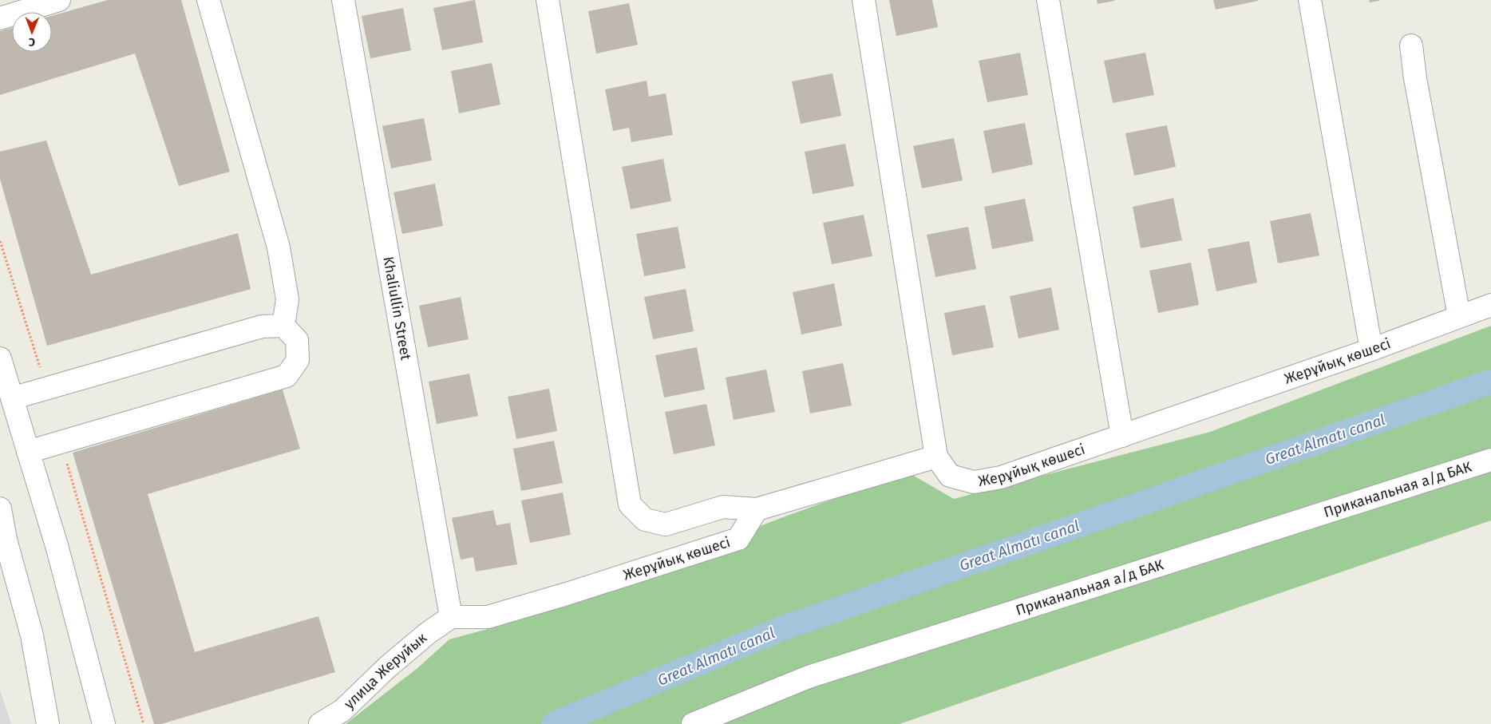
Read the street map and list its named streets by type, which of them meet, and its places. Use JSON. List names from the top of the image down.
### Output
{
  "streets": {
    "street": [
      "Khaliullin Street",
      "Жерұйық көшесі",
      "Приканальная а/д БАК",
      "улица Жеруйык"
    ]
  },
  "crossings": [
    ["Khaliullin Street", "Жерұйық көшесі"],
    ["Khaliullin Street", "улица Жеруйык"],
    ["Жерұйық көшесі", "улица Жеруйык"]
  ],
  "water": ["Great Almatı canal"],
  "north": "bottom"
}
